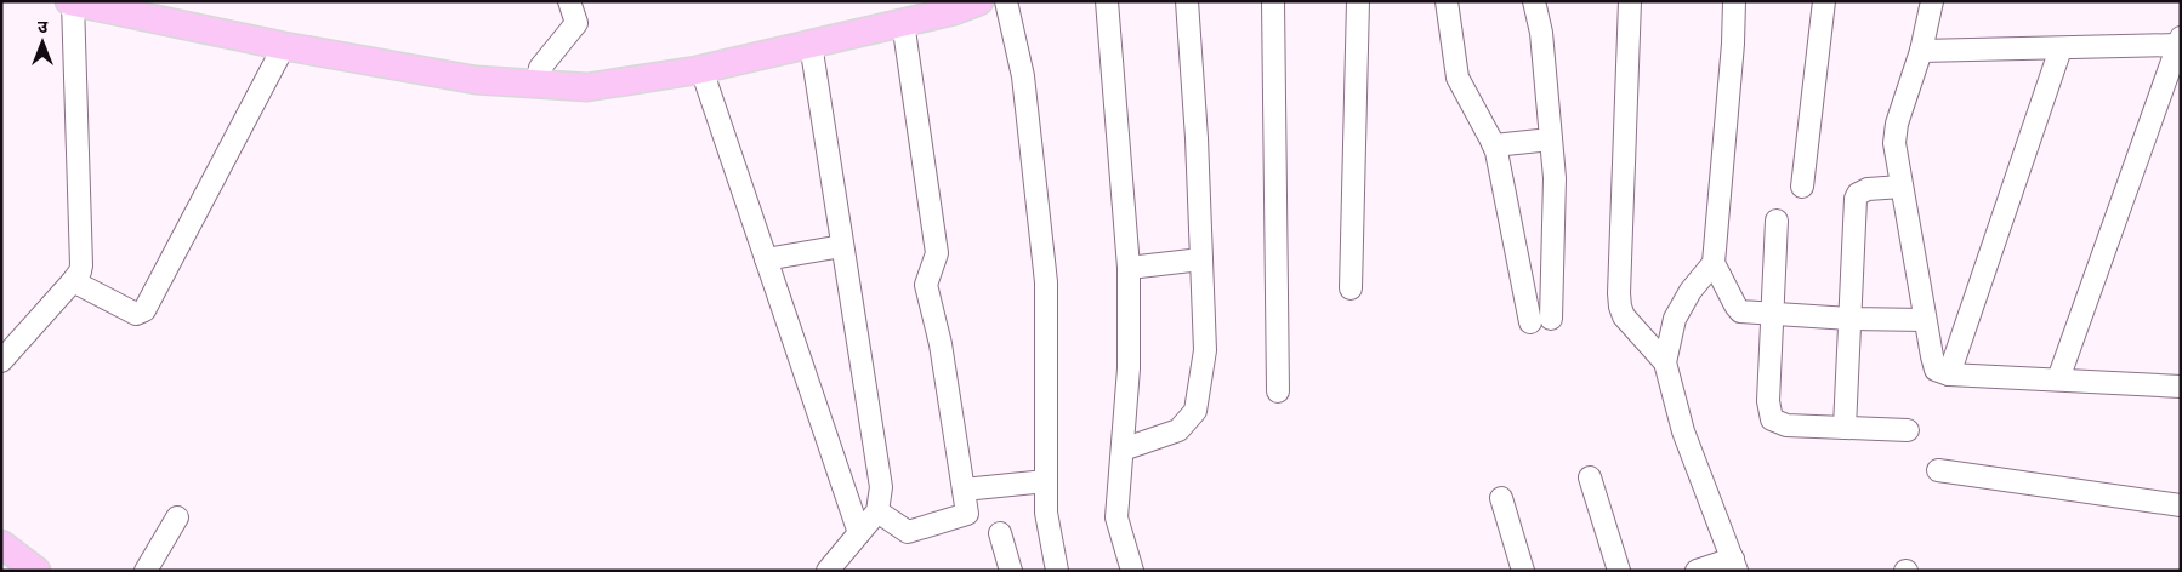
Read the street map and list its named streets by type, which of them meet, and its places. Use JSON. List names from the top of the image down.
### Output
{
  "north": "top"
}
